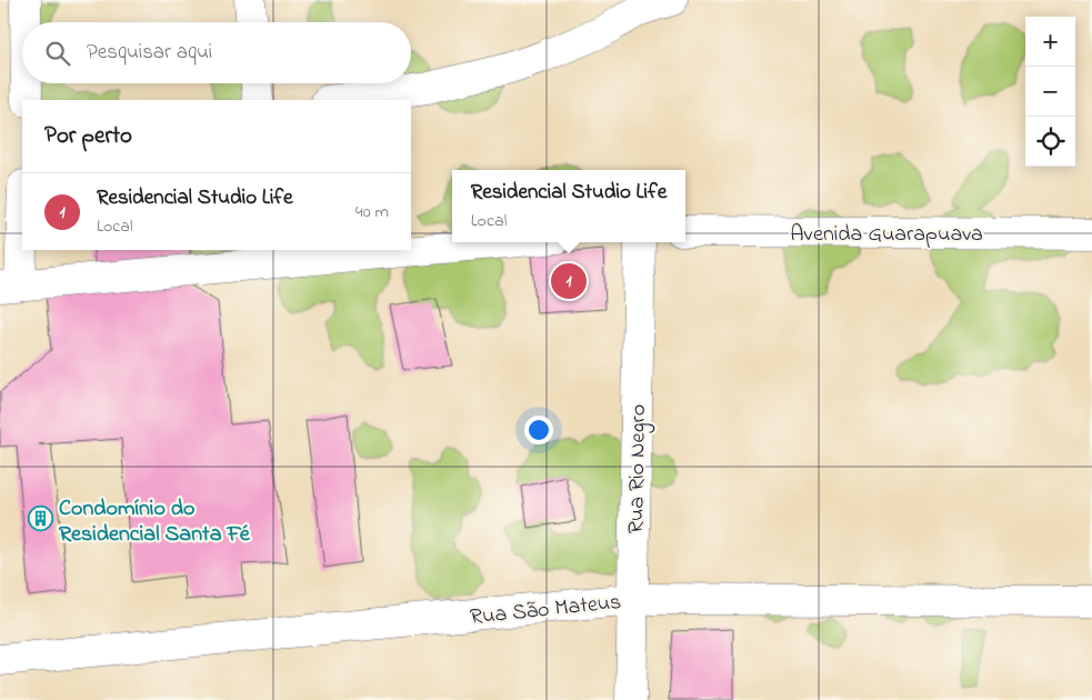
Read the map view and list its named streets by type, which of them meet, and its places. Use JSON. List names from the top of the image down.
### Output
{
  "streets": {
    "street": ["Avenida Guarapuava", "Rua Rio Negro", "Rua São Mateus"]
  },
  "crossings": [
    ["Rua Rio Negro", "Rua São Mateus"]
  ],
  "places": {
    "building": ["Condomínio do Residencial Santa Fé"]
  },
  "page": {
    "map_buttons": ["+", "−"],
    "search": "Pesquisar aqui",
    "heading": "Por perto",
    "popup": ["Residencial Studio Life", "Local"],
    "list": [
      {
        "mark": "1",
        "name": "Residencial Studio Life",
        "note": "Local",
        "value": "40 m"
      }
    ],
    "pins": "1"
  }
}
